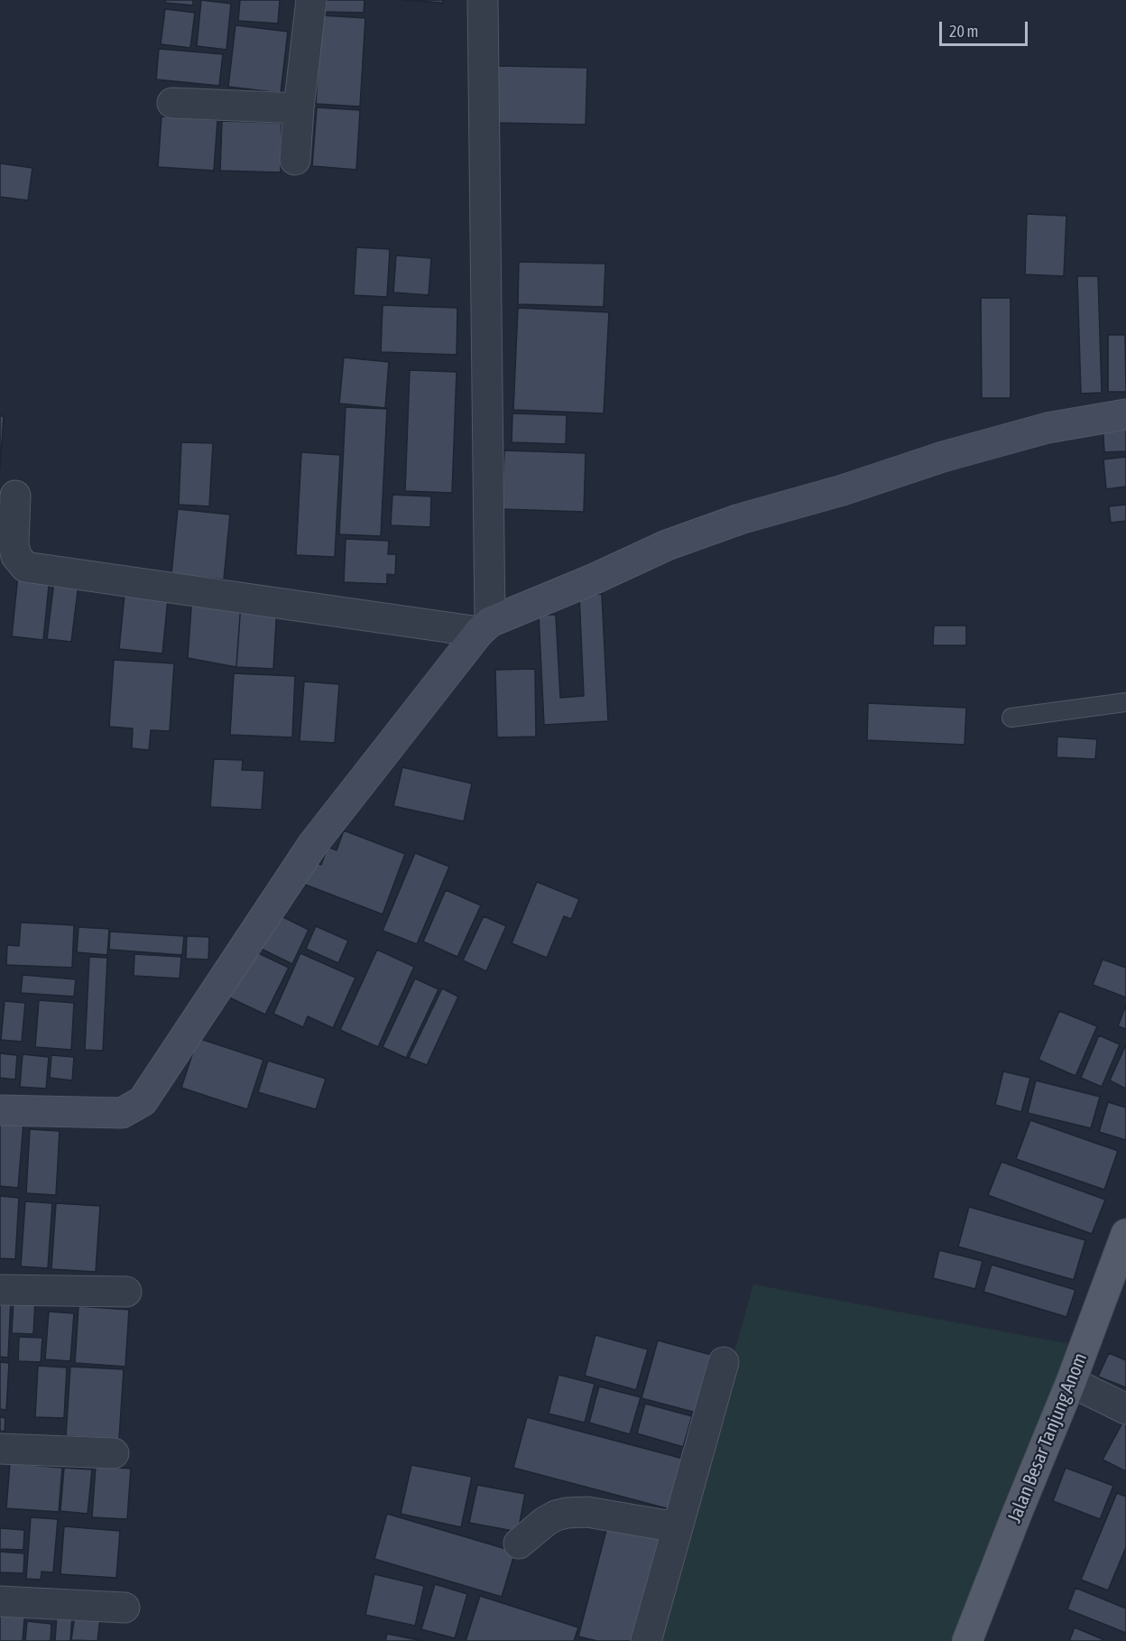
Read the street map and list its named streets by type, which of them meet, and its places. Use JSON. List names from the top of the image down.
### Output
{
  "streets": {
    "main road": ["Jalan Besar Tanjung Anom"]
  },
  "scale_bar": "20 m"
}
